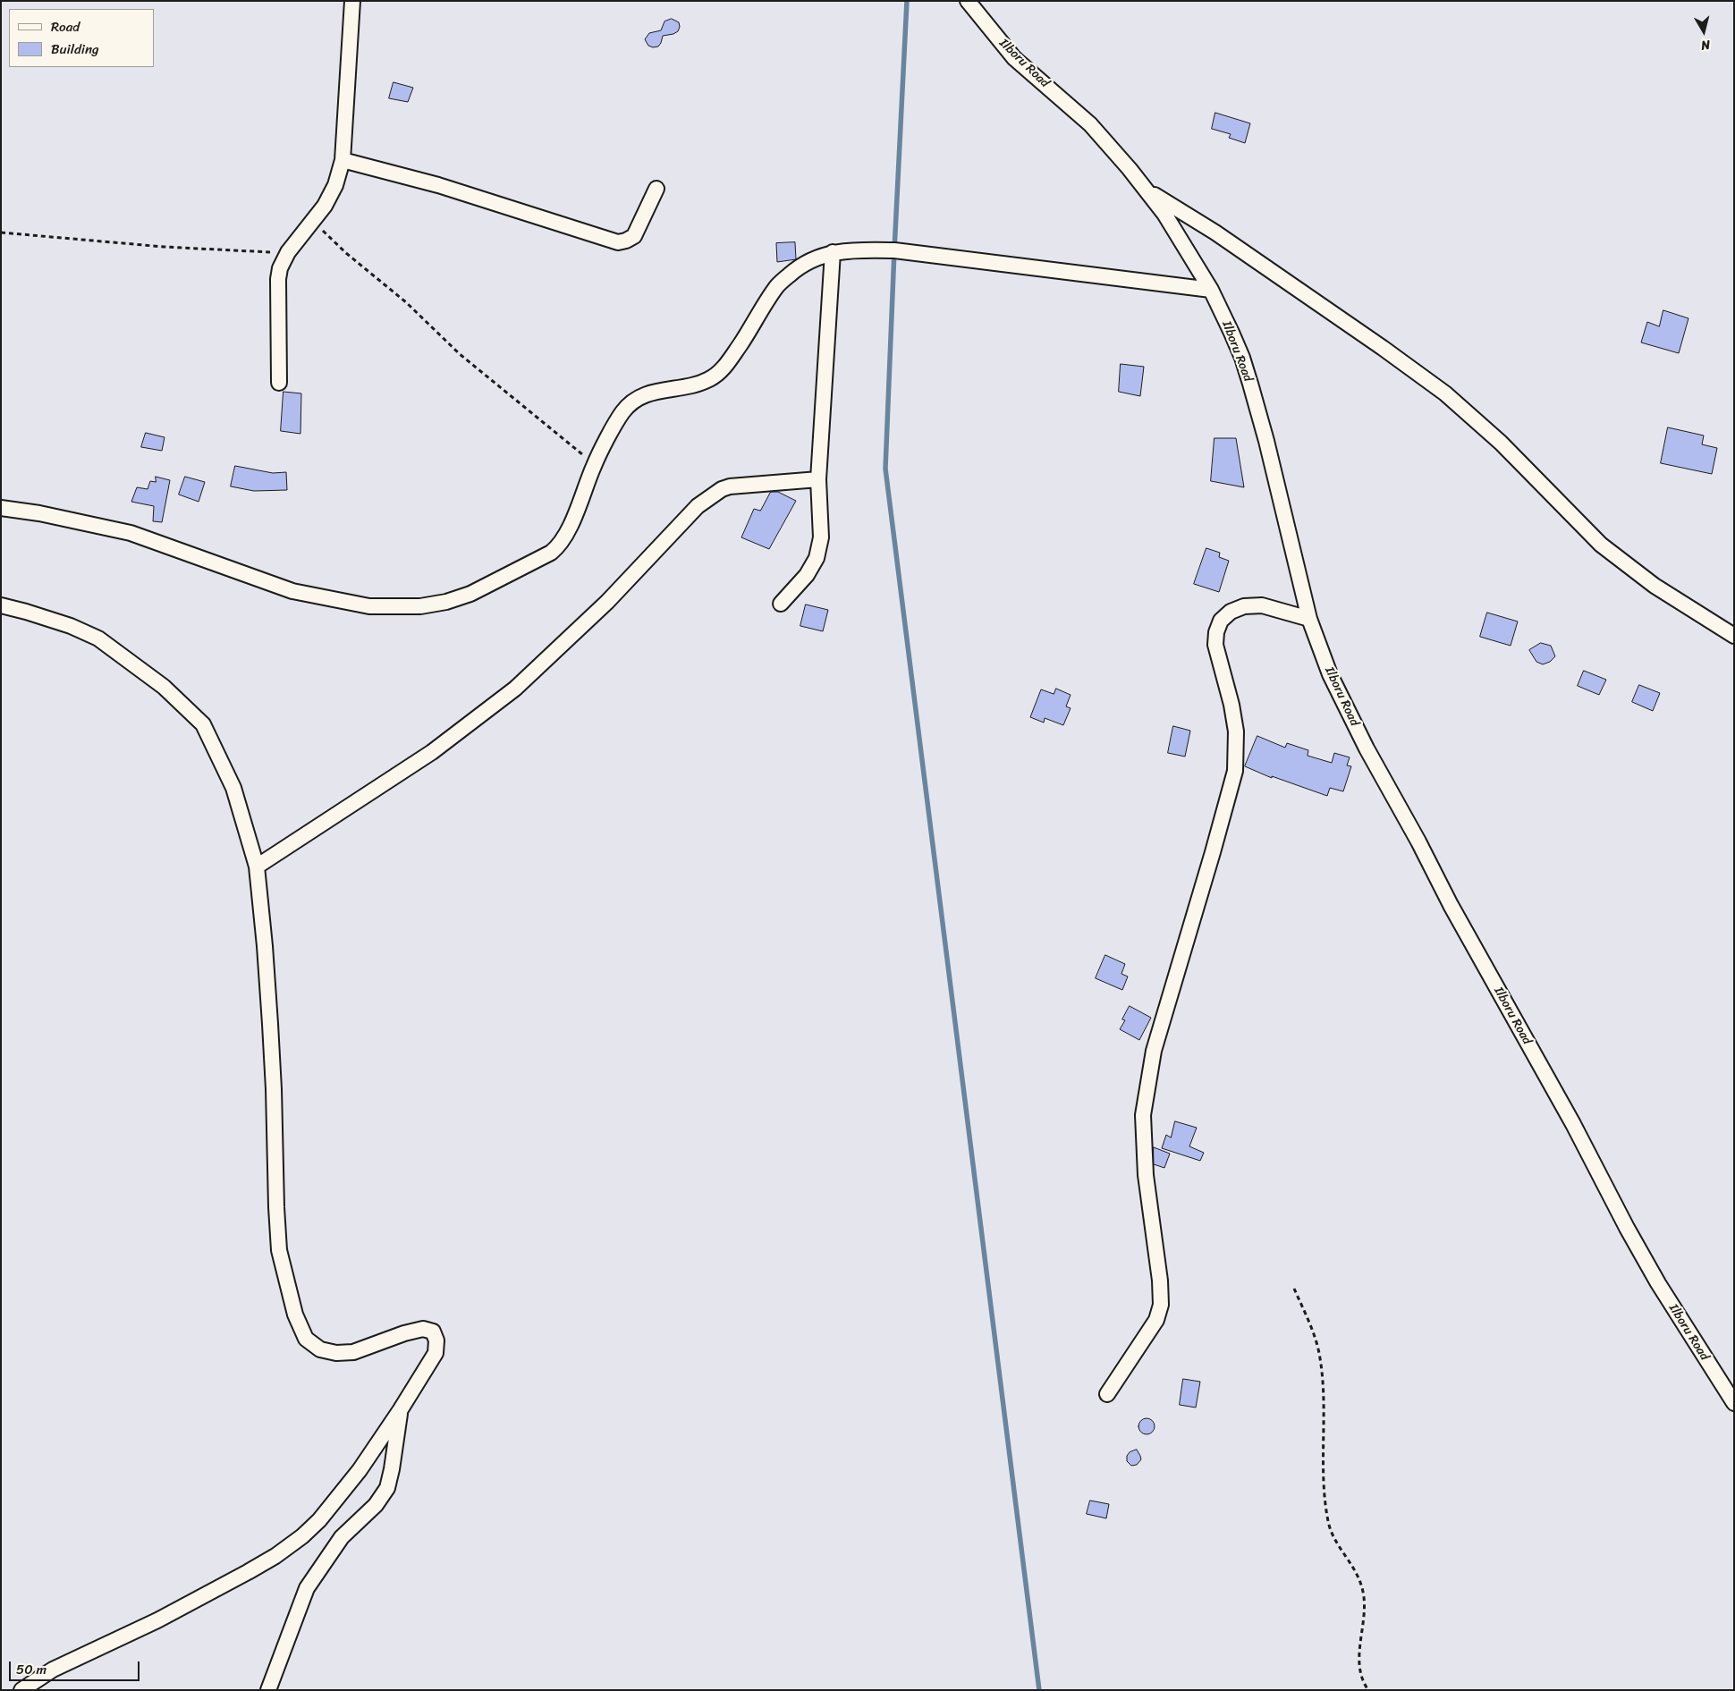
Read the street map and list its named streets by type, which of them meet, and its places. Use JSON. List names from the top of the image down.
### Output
{
  "streets": {
    "street": ["Ilboru Road"]
  },
  "legend": ["Road", "Building"],
  "scale_bar": "50 m",
  "north": "bottom"
}
